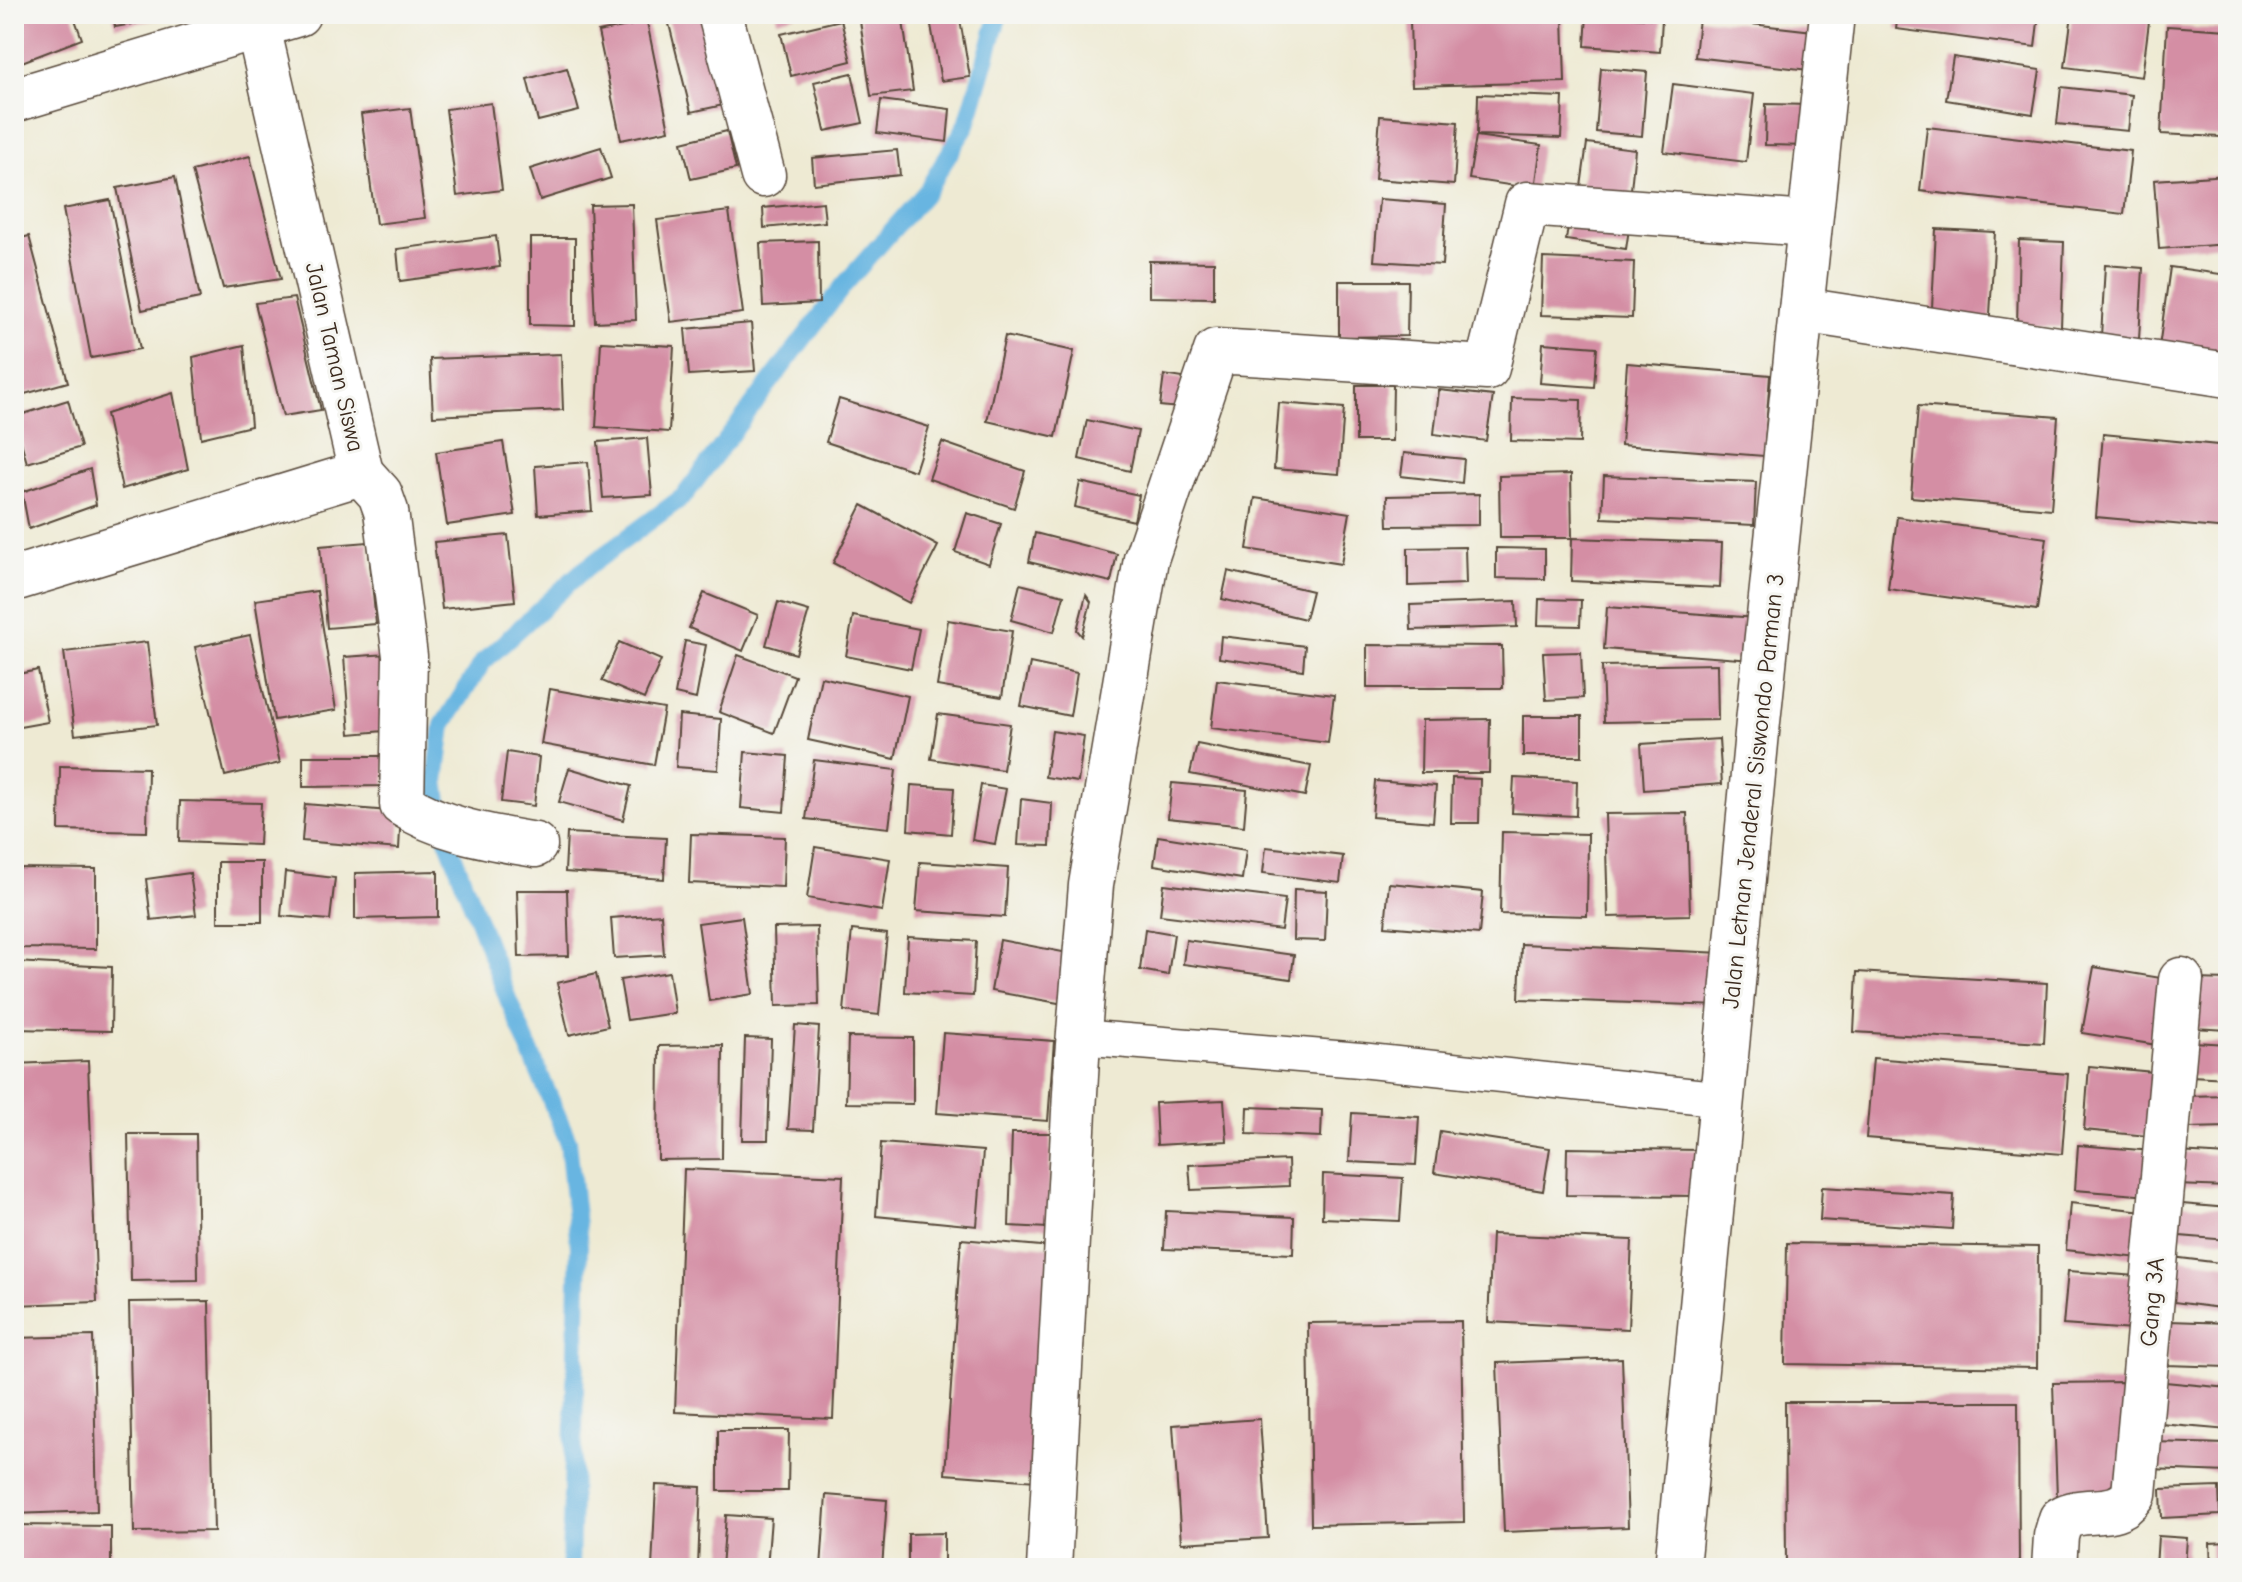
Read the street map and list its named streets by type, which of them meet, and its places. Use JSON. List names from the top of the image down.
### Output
{
  "streets": {
    "street": ["Jalan Taman Siswa", "Jalan Letnan Jenderal Siswondo Parman 3", "Gang 3A"]
  }
}
